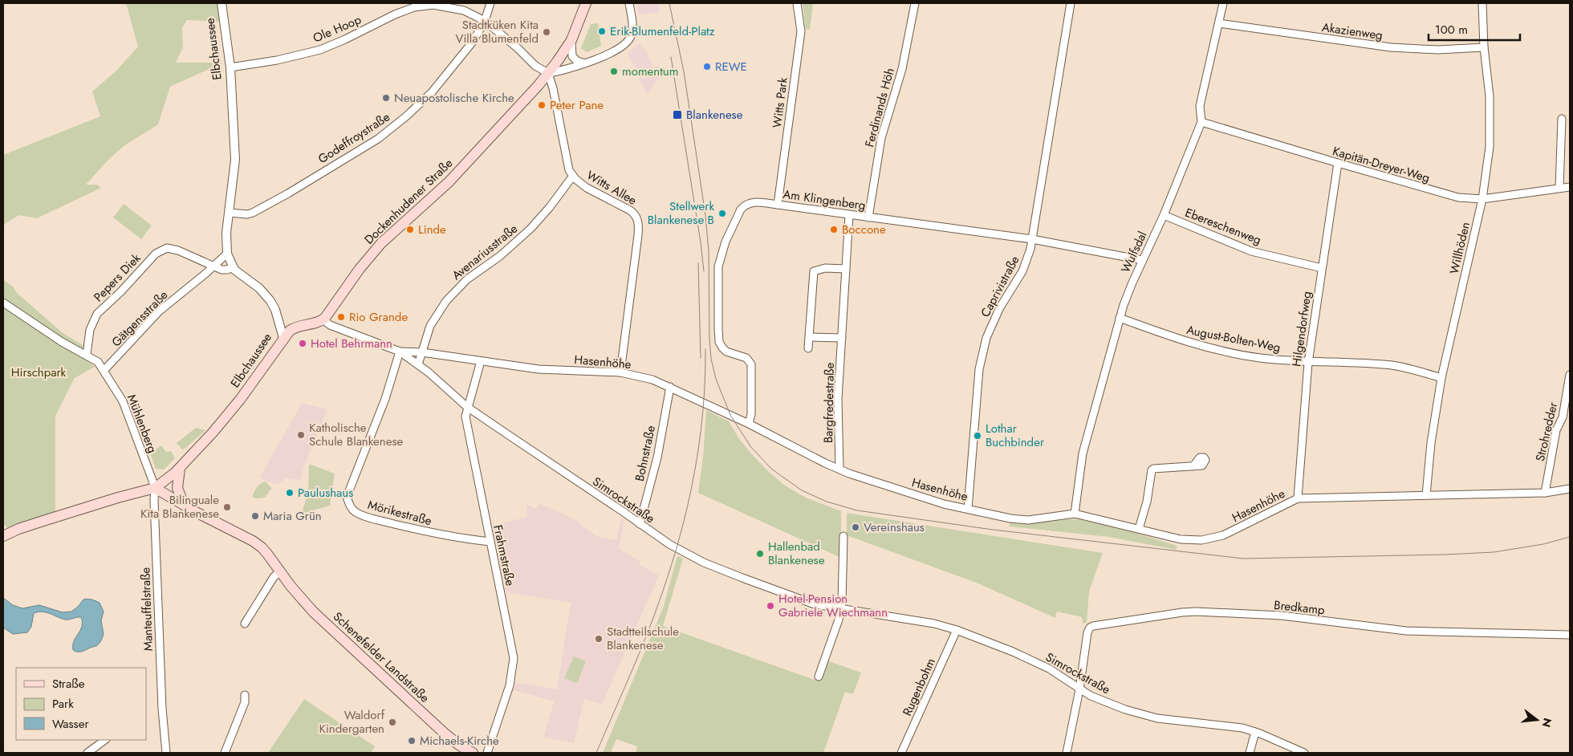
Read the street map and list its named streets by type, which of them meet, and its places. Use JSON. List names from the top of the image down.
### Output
{
  "streets": {
    "main road": ["Elbchaussee", "Dockenhudener Straße", "Schenefelder Landstraße"],
    "street": [
      "Ole Hoop",
      "Akazienweg",
      "Witts Park",
      "Ferdinands Höh",
      "Godeffroystraße",
      "Kapitän-Dreyer-Weg",
      "Witts Allee",
      "Am Klingenberg",
      "Ebereschenweg",
      "Willhöden",
      "Avenariusstraße",
      "Wulfsdal",
      "Pepers Diek",
      "Caprivistraße",
      "Gätgensstraße",
      "Hilgendorfweg",
      "August-Bolten-Weg",
      "Hasenhöhe",
      "Bargfredestraße",
      "Mühlenberg",
      "Strohredder",
      "Bohnstraße",
      "Simrockstraße",
      "Mörikestraße",
      "Frahmstraße",
      "Bredkamp",
      "Manteuffelstraße",
      "Rugenbohm"
    ]
  },
  "crossings": [
    ["Ole Hoop", "Elbchaussee"],
    ["Ole Hoop", "Godeffroystraße"],
    ["Ole Hoop", "Witts Allee"],
    ["Ole Hoop", "Dockenhudener Straße"],
    ["Akazienweg", "Willhöden"],
    ["Akazienweg", "Wulfsdal"],
    ["Elbchaussee", "Godeffroystraße"],
    ["Elbchaussee", "Gätgensstraße"],
    ["Elbchaussee", "Mühlenberg"],
    ["Elbchaussee", "Manteuffelstraße"],
    ["Elbchaussee", "Schenefelder Landstraße"],
    ["Witts Park", "Am Klingenberg"],
    ["Ferdinands Höh", "Am Klingenberg"],
    ["Kapitän-Dreyer-Weg", "Willhöden"],
    ["Kapitän-Dreyer-Weg", "Wulfsdal"],
    ["Kapitän-Dreyer-Weg", "Hilgendorfweg"],
    ["Witts Allee", "Dockenhudener Straße"],
    ["Witts Allee", "Avenariusstraße"],
    ["Witts Allee", "Hasenhöhe"],
    ["Am Klingenberg", "Wulfsdal"],
    ["Am Klingenberg", "Caprivistraße"],
    ["Am Klingenberg", "Hasenhöhe"],
    ["Am Klingenberg", "Bargfredestraße"],
    ["Dockenhudener Straße", "Hasenhöhe"],
    ["Ebereschenweg", "Wulfsdal"],
    ["Ebereschenweg", "Hilgendorfweg"],
    ["Willhöden", "August-Bolten-Weg"],
    ["Willhöden", "Hasenhöhe"],
    ["Avenariusstraße", "Hasenhöhe"],
    ["Wulfsdal", "August-Bolten-Weg"],
    ["Wulfsdal", "Hasenhöhe"],
    ["Pepers Diek", "Gätgensstraße"],
    ["Caprivistraße", "Hasenhöhe"],
    ["Gätgensstraße", "Mühlenberg"],
    ["Hilgendorfweg", "August-Bolten-Weg"],
    ["Hilgendorfweg", "Hasenhöhe"],
    ["Hasenhöhe", "Bargfredestraße"],
    ["Hasenhöhe", "Strohredder"],
    ["Hasenhöhe", "Bohnstraße"],
    ["Hasenhöhe", "Simrockstraße"],
    ["Hasenhöhe", "Mörikestraße"],
    ["Hasenhöhe", "Frahmstraße"],
    ["Mühlenberg", "Manteuffelstraße"],
    ["Mühlenberg", "Schenefelder Landstraße"],
    ["Bohnstraße", "Simrockstraße"],
    ["Simrockstraße", "Mörikestraße"],
    ["Simrockstraße", "Frahmstraße"],
    ["Simrockstraße", "Bredkamp"],
    ["Simrockstraße", "Rugenbohm"],
    ["Mörikestraße", "Frahmstraße"],
    ["Manteuffelstraße", "Schenefelder Landstraße"]
  ],
  "parks": ["Hirschpark"],
  "places": {
    "other": [
      "Erik-Blumenfeld-Platz",
      "Stadtküken Kita Villa Blumenfeld",
      "REWE",
      "momentum",
      "Neuapostolische Kirche",
      "Peter Pane",
      "Stellwerk Blankenese B",
      "Linde",
      "Boccone",
      "Rio Grande",
      "Hotel Behrmann",
      "Katholische Schule Blankenese",
      "Lothar Buchbinder",
      "Paulushaus",
      "Bilinguale Kita Blankenese",
      "Maria Grün",
      "Vereinshaus",
      "Hallenbad Blankenese",
      "Hotel-Pension Gabriele Wiechmann",
      "Stadtteilschule Blankenese",
      "Waldorf Kindergarten",
      "Michaels-Kirche"
    ],
    "transit": ["Blankenese"]
  },
  "legend": ["Straße", "Park", "Wasser"],
  "scale_bar": "100 m",
  "north": "right"
}
